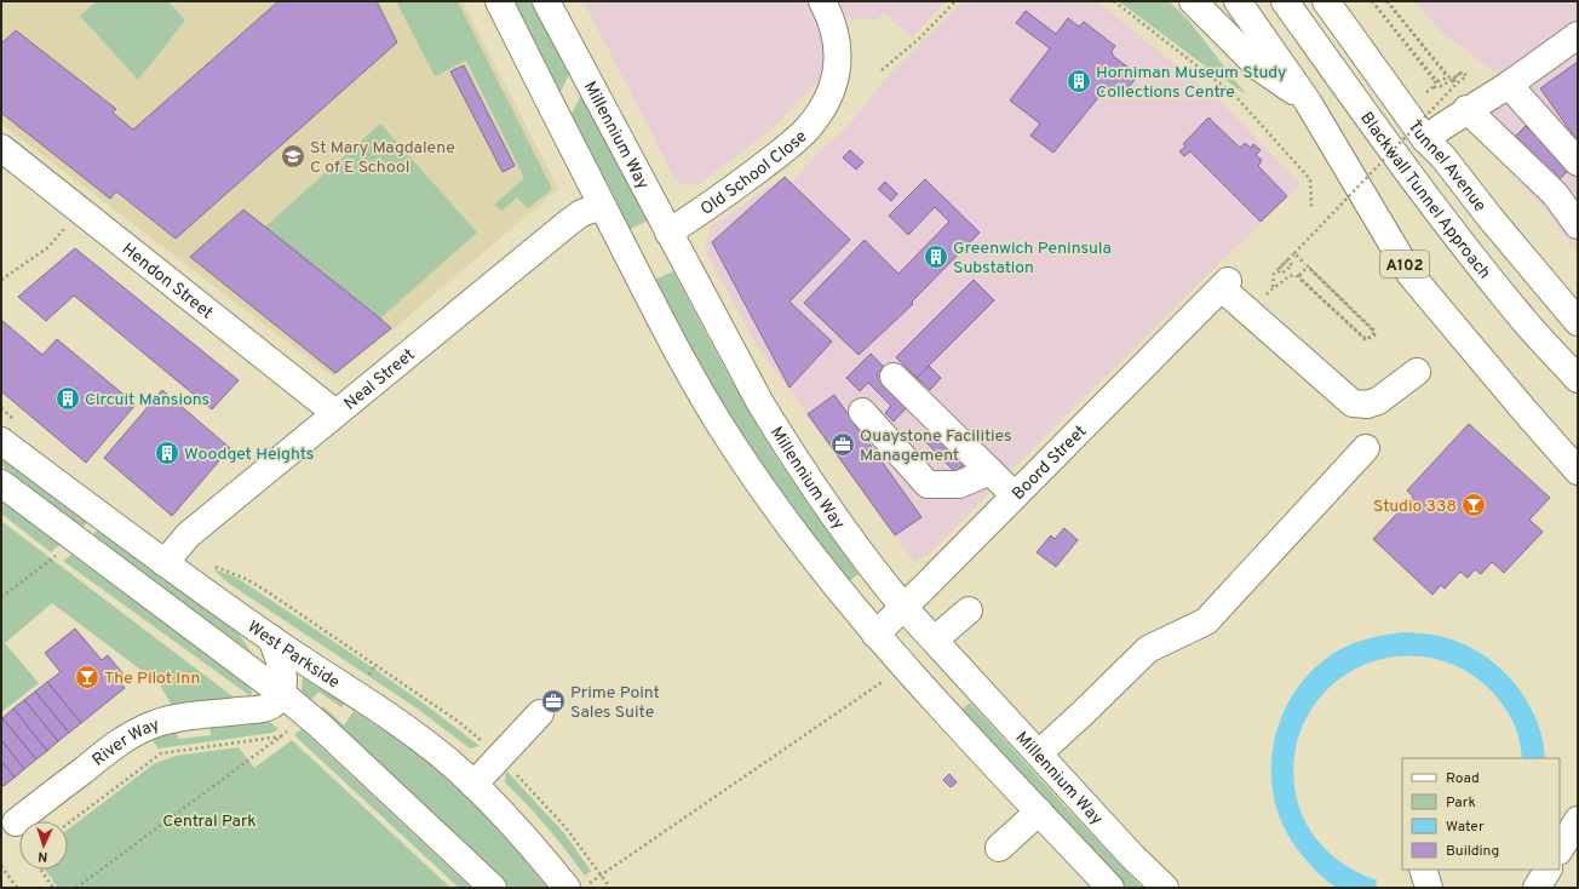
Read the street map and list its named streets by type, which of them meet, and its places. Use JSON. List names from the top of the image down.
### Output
{
  "streets": {
    "main road": [
      "Millennium Way",
      "Tunnel Avenue",
      "Old School Close",
      "Blackwall Tunnel Approach",
      "A102",
      "Hendon Street",
      "Neal Street",
      "Boord Street",
      "West Parkside",
      "River Way"
    ]
  },
  "crossings": [
    ["Millennium Way", "Old School Close"],
    ["Millennium Way", "Boord Street"],
    ["Hendon Street", "Neal Street"],
    ["Neal Street", "West Parkside"]
  ],
  "parks": ["Central Park"],
  "places": {
    "building": [
      "Horniman Museum Study Collections Centre",
      "Greenwich Peninsula Substation",
      "Circuit Mansions",
      "Woodget Heights"
    ],
    "school or university": ["St Mary Magdalene C of E School"],
    "office": ["Quaystone Facilities Management", "Prime Point Sales Suite"],
    "bar": ["Studio 338", "The Pilot Inn"]
  },
  "legend": [
    "Road",
    "Park",
    "Water",
    "Building"
  ],
  "north": "bottom"
}
